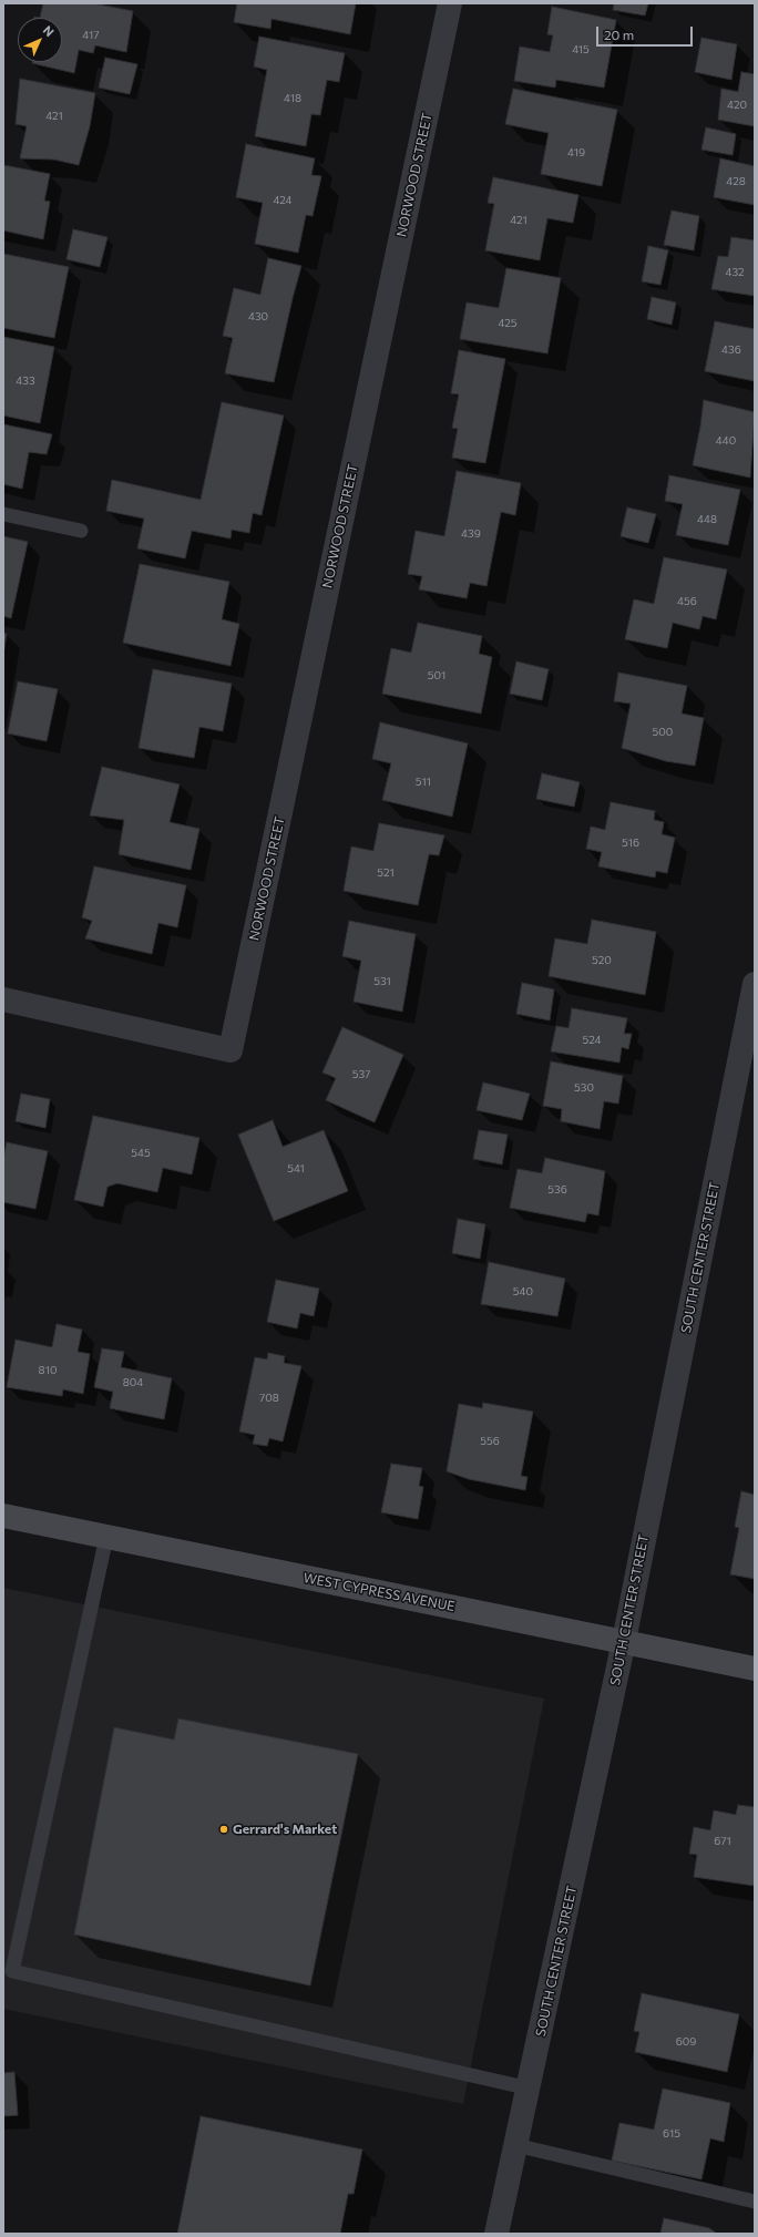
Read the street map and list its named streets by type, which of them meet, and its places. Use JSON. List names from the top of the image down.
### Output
{
  "streets": {
    "main road": ["WEST CYPRESS AVENUE"],
    "street": ["NORWOOD STREET", "SOUTH CENTER STREET"]
  },
  "crossings": [
    ["SOUTH CENTER STREET", "WEST CYPRESS AVENUE"]
  ],
  "places": ["Gerrard's Market"],
  "house_numbers": [
    "417",
    "415",
    "418",
    "420",
    "421",
    "419",
    "428",
    "424",
    "421",
    "432",
    "430",
    "425",
    "436",
    "433",
    "440",
    "448",
    "439",
    "456",
    "501",
    "500",
    "511",
    "516",
    "521",
    "520",
    "531",
    "524",
    "537",
    "530",
    "545",
    "541",
    "536",
    "540",
    "810",
    "804",
    "708",
    "556",
    "671",
    "609",
    "615"
  ],
  "scale_bar": "20 m",
  "north": "top right"
}
